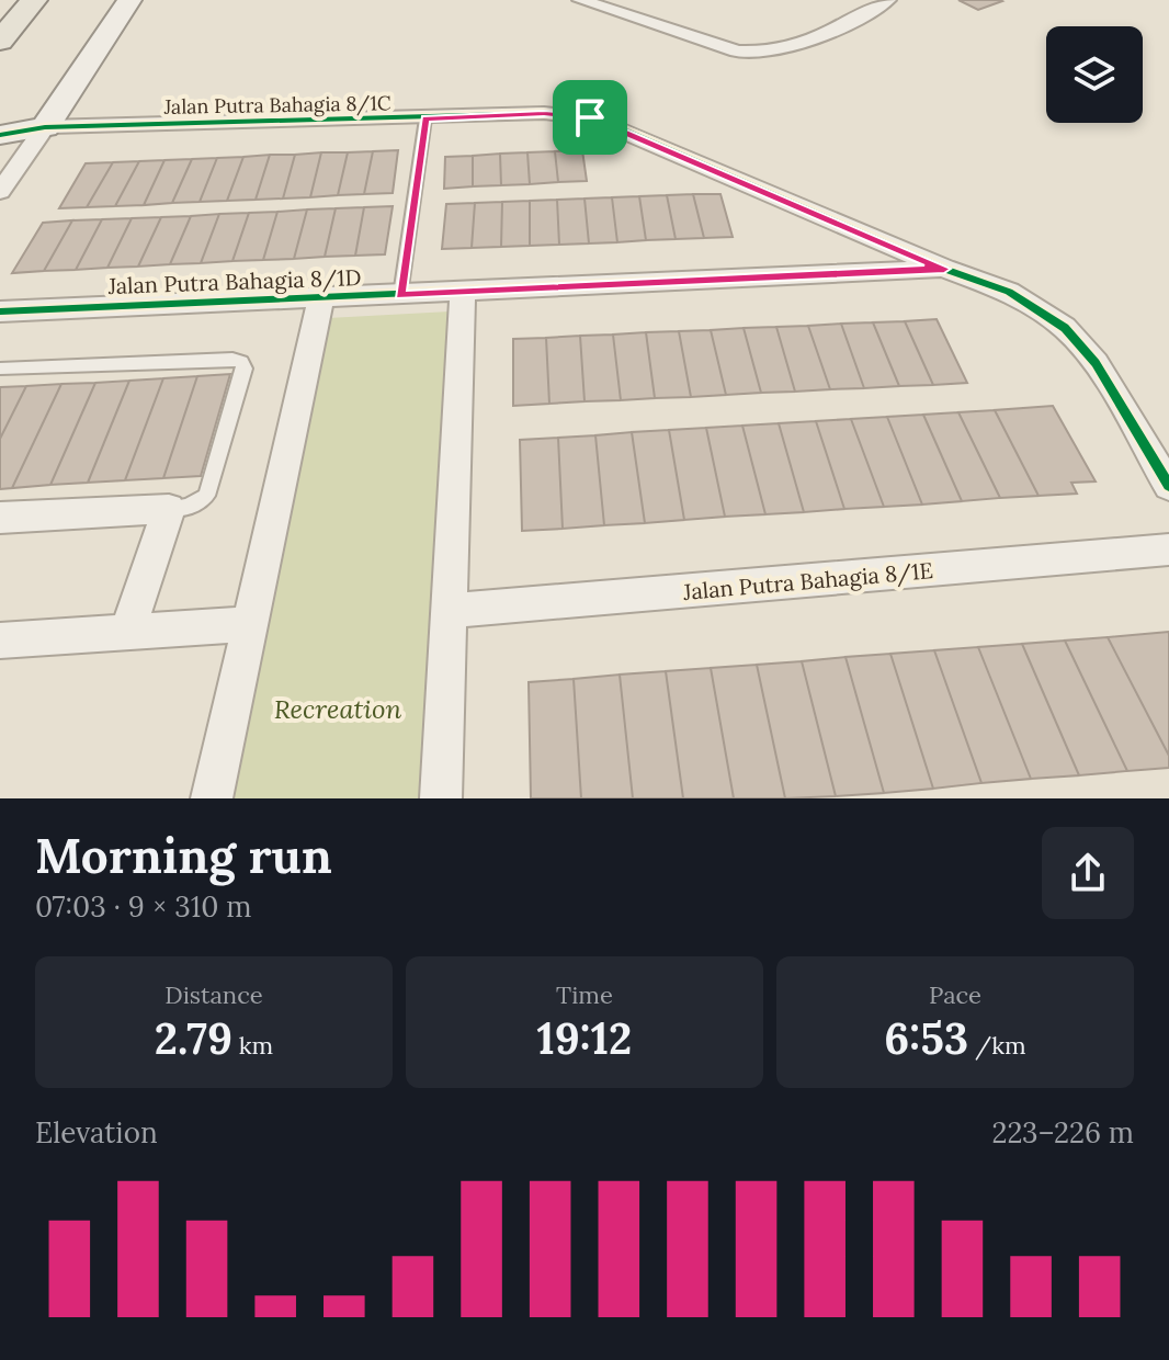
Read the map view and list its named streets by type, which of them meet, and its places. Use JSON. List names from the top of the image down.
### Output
{
  "streets": {
    "street": ["Jalan Putra Bahagia 8/1C", "Jalan Putra Bahagia 8/1D", "Jalan Putra Bahagia 8/1E"]
  },
  "crossings": [
    ["Jalan Putra Bahagia 8/1C", "Jalan Putra Bahagia 8/1D"]
  ],
  "parks": ["Recreation"],
  "page": {
    "heading": ["Morning run", "07:03 · 9 × 310 m"],
    "stats": [
      ["Distance", "2.79 km"],
      ["Time", "19:12"],
      ["Pace", "6:53 /km"]
    ],
    "chart": ["Elevation", "223–226 m"]
  }
}
